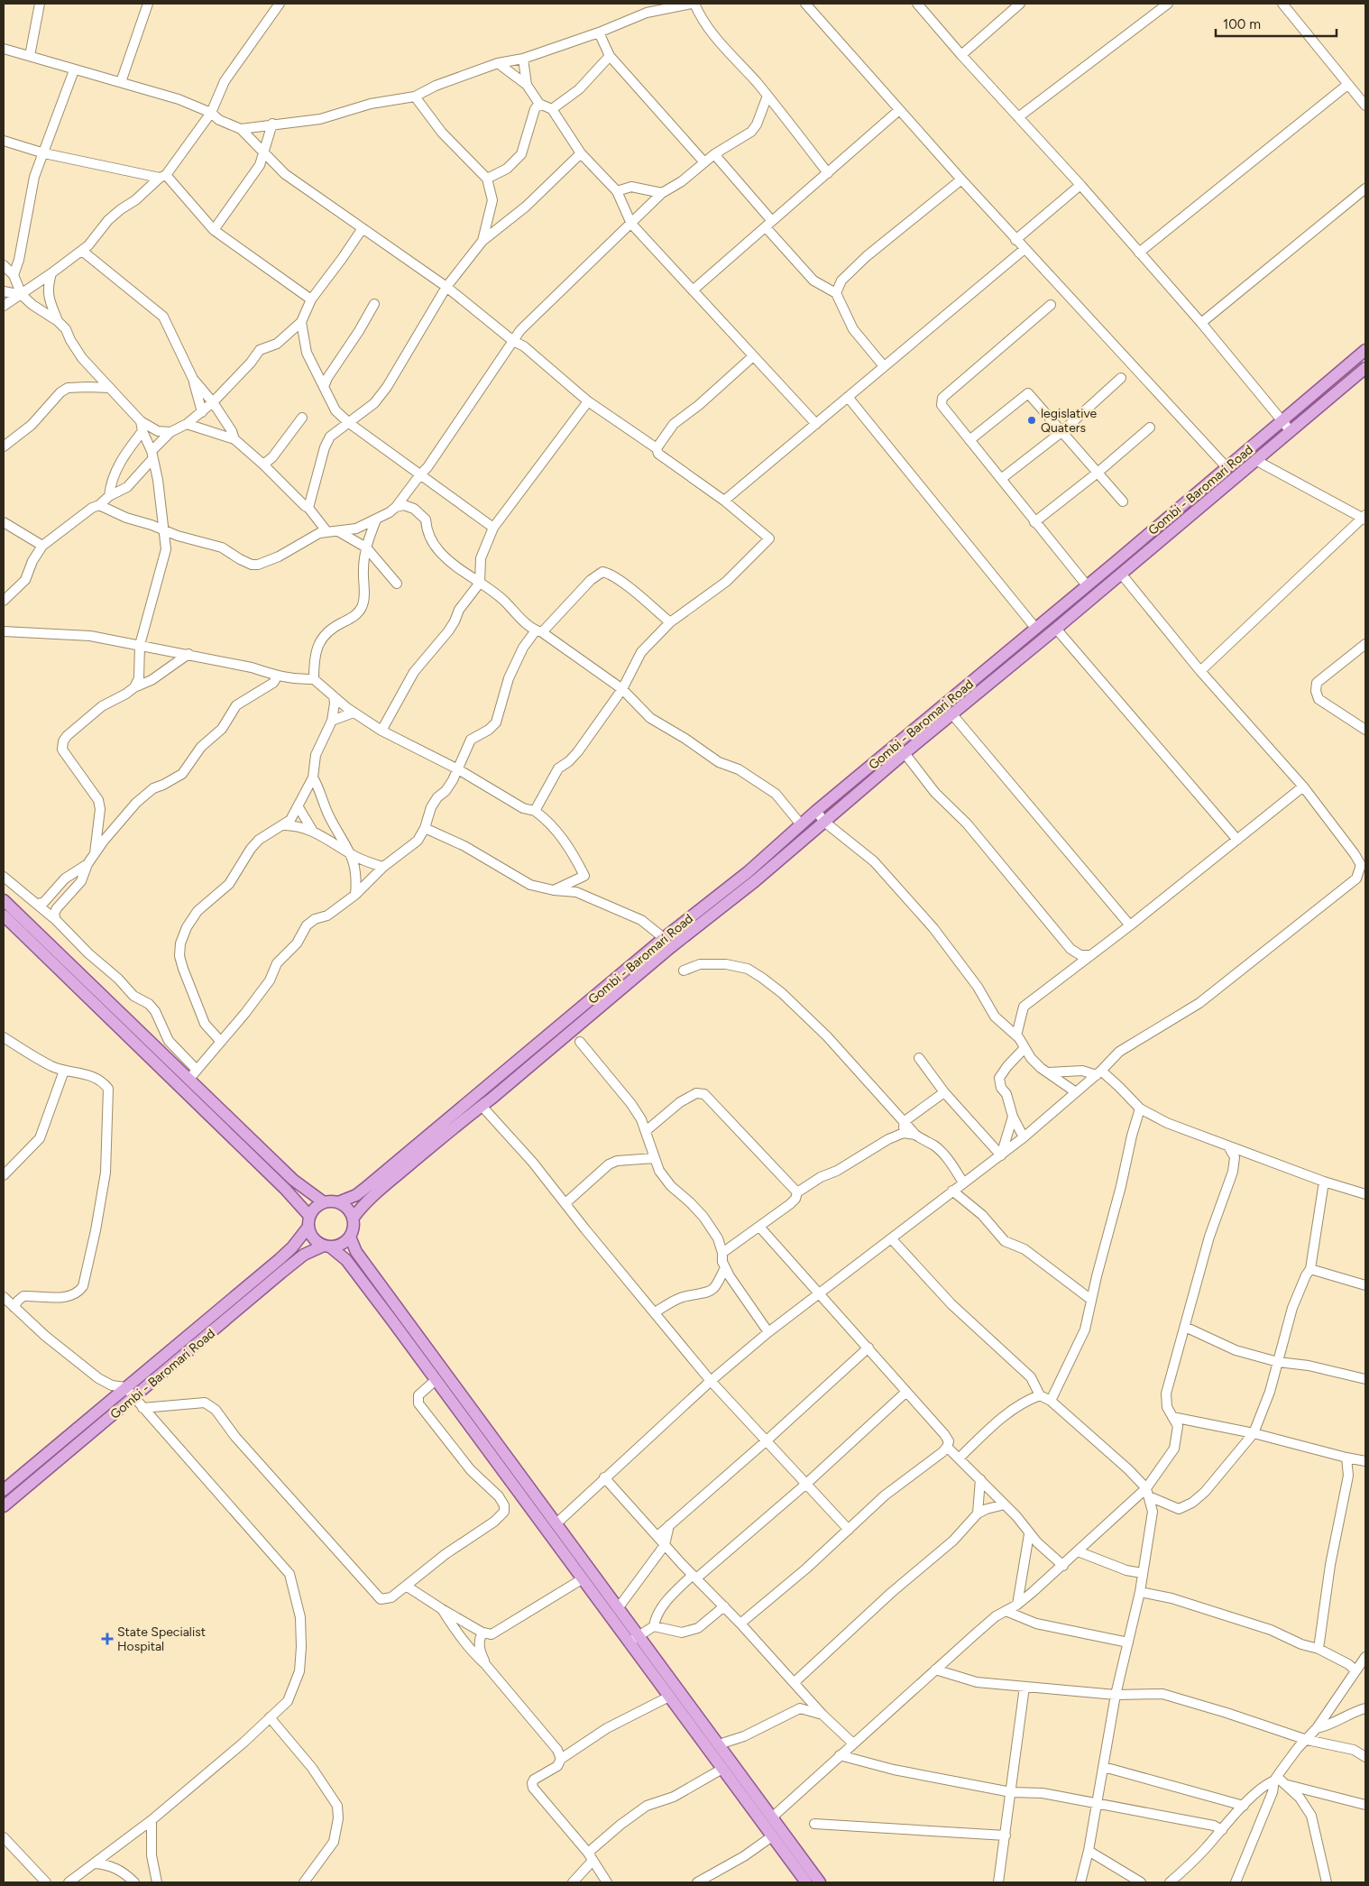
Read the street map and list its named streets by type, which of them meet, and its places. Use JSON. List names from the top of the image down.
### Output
{
  "streets": {
    "main road": ["Gombi - Baromari Road"]
  },
  "places": {
    "other": ["legislative Quaters"],
    "health": ["State Specialist Hospital"]
  },
  "scale_bar": "100 m"
}
